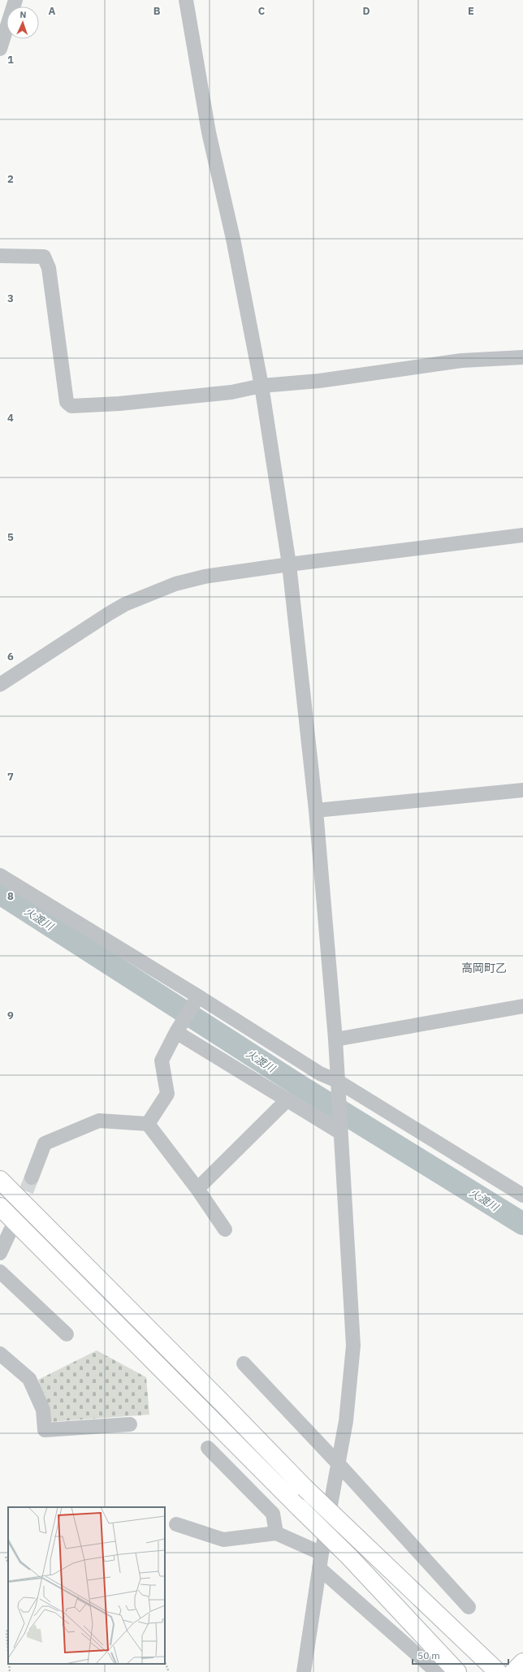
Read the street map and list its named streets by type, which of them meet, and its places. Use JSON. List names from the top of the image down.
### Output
{
  "districts": ["高岡町乙"],
  "water": ["火渡川"],
  "scale_bar": "50 m",
  "north": "top",
  "grid": {
    "columns": [
      "A",
      "B",
      "C",
      "D",
      "E"
    ],
    "rows": [
      "1",
      "2",
      "3",
      "4",
      "5",
      "6",
      "7",
      "8",
      "9"
    ]
  }
}
